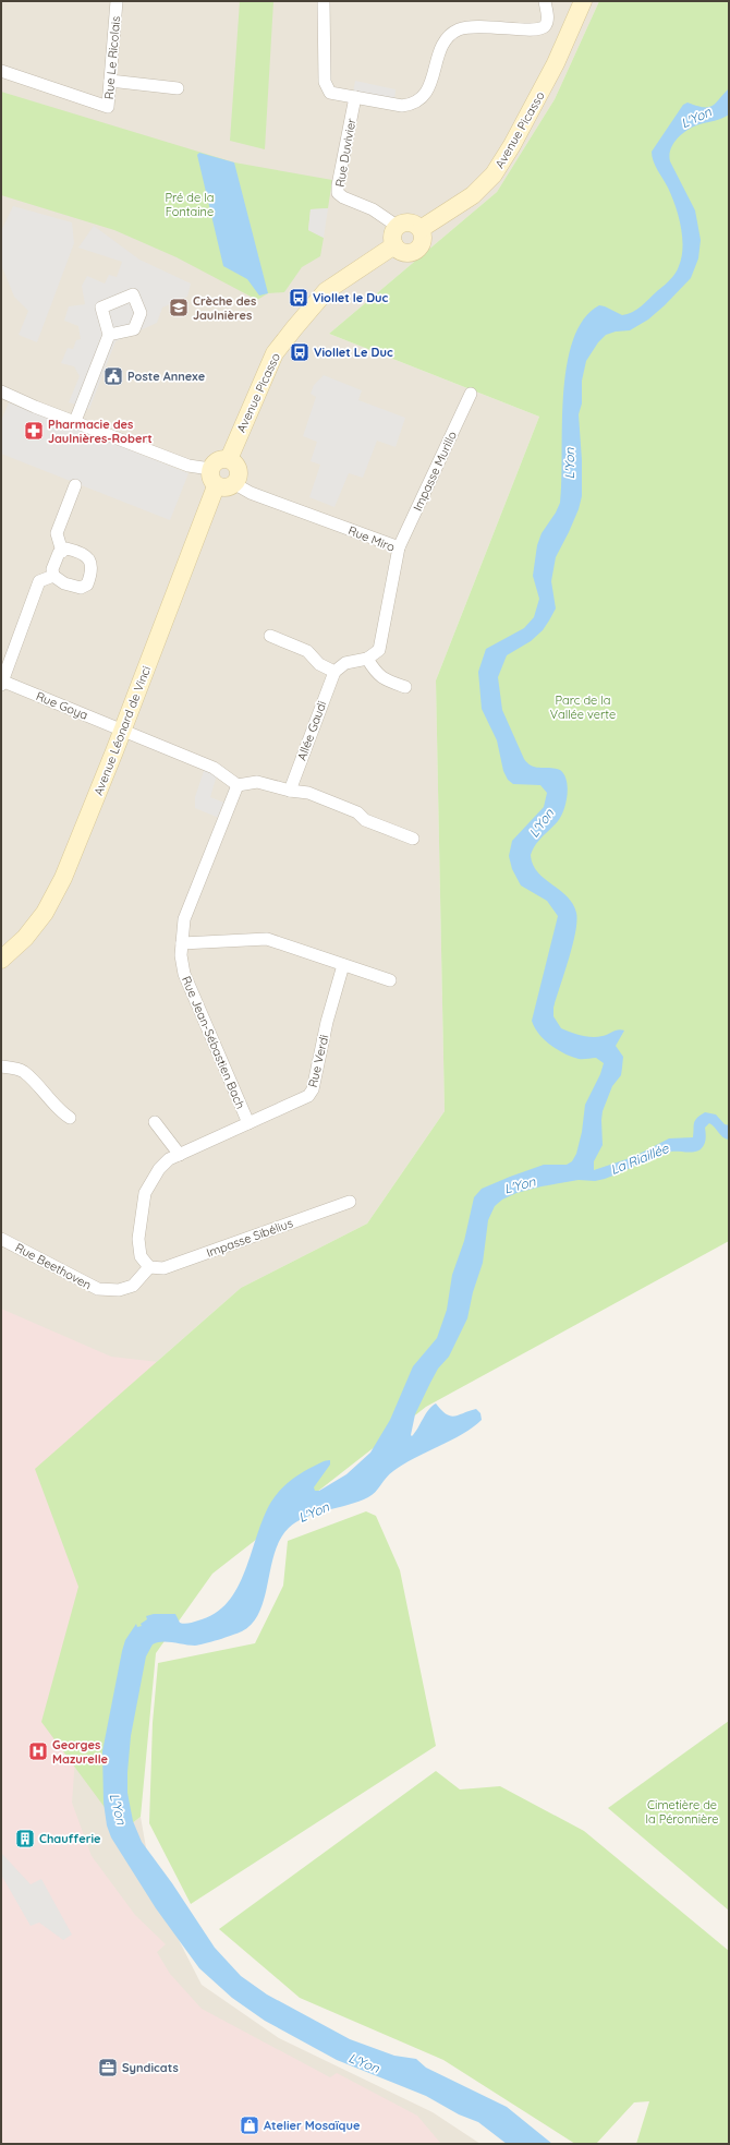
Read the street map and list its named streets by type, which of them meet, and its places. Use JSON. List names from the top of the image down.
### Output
{
  "streets": {
    "street": [
      "Rue Le Ricolais",
      "Avenue Picasso",
      "Rue Duvivier",
      "Impasse Murillo",
      "Rue Miro",
      "Rue Goya",
      "Avenue Léonard de Vinci",
      "Allée Gaudi",
      "Rue Jean-Sébastien Bach",
      "Rue Verdi",
      "Impasse Sibélius",
      "Rue Beethoven"
    ]
  },
  "crossings": [
    ["Avenue Picasso", "Rue Duvivier"],
    ["Avenue Picasso", "Rue Miro"],
    ["Avenue Picasso", "Avenue Léonard de Vinci"],
    ["Impasse Murillo", "Rue Miro"],
    ["Rue Miro", "Avenue Léonard de Vinci"],
    ["Rue Goya", "Avenue Léonard de Vinci"],
    ["Rue Jean-Sébastien Bach", "Rue Verdi"],
    ["Rue Verdi", "Impasse Sibélius"],
    ["Rue Verdi", "Rue Beethoven"],
    ["Impasse Sibélius", "Rue Beethoven"]
  ],
  "water": ["L'Yon", "La Riaillée"],
  "parks": ["Pré de la Fontaine", "Parc de la Vallée verte", "Cimetière de la Péronnière"],
  "places": {
    "bus stop": ["Viollet le Duc", "Viollet Le Duc"],
    "school or university": ["Crèche des Jaulnières"],
    "public building": ["Poste Annexe"],
    "pharmacy": ["Pharmacie des Jaulnières-Robert"],
    "hospital": ["Georges Mazurelle"],
    "building": ["Chaufferie"],
    "office": ["Syndicats"],
    "shop": ["Atelier Mosaïque"]
  }
}
